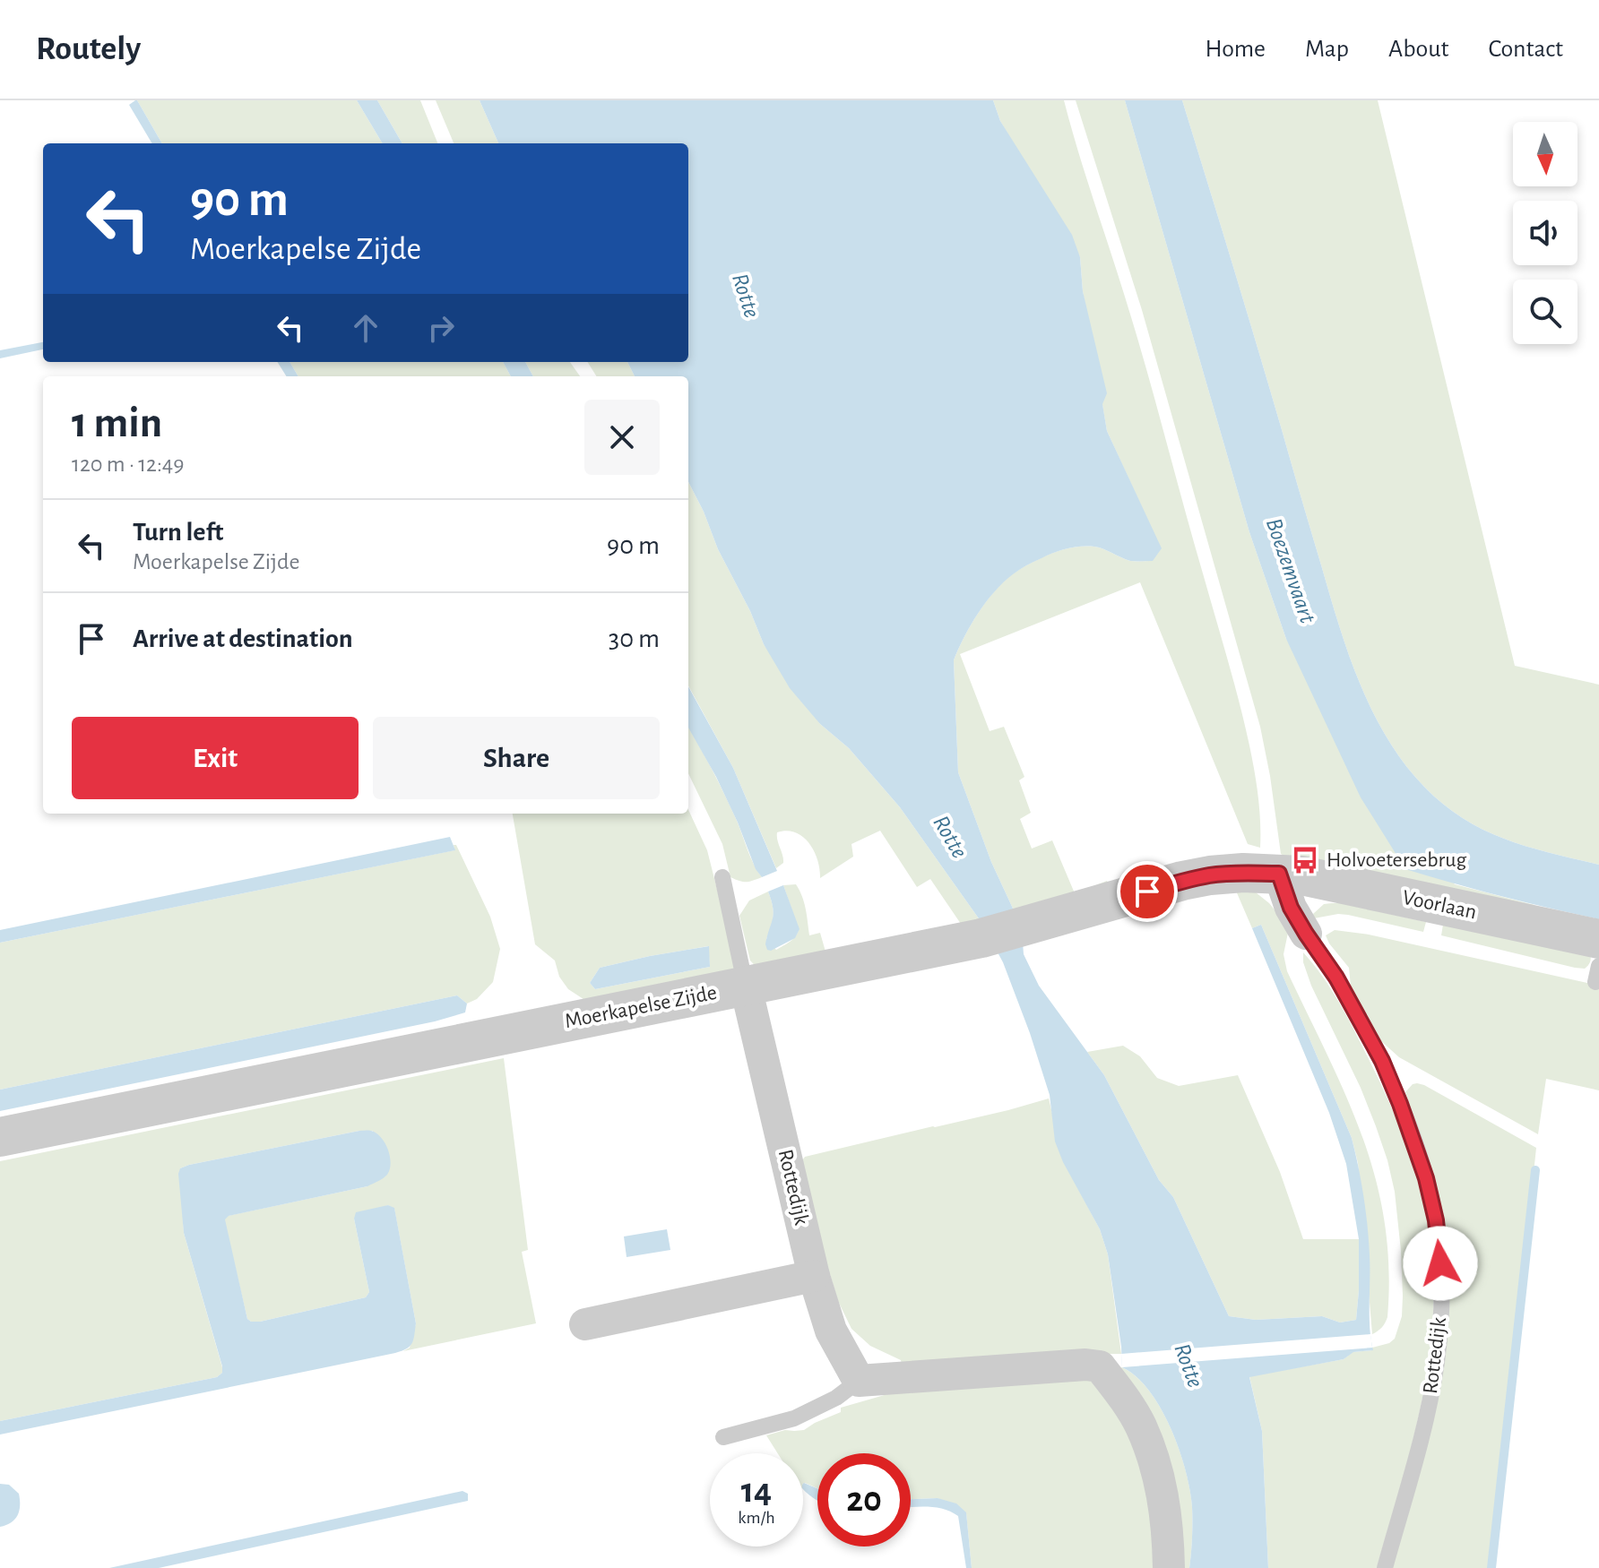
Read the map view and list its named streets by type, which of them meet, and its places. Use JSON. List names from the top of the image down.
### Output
{
  "streets": {
    "street": ["Voorlaan", "Moerkapelse Zijde", "Rottedijk"]
  },
  "crossings": [
    ["Voorlaan", "Moerkapelse Zijde"],
    ["Voorlaan", "Rottedijk"],
    ["Moerkapelse Zijde", "Rottedijk"]
  ],
  "water": ["Rotte", "Boezemvaart"],
  "places": {
    "bus stop": ["Holvoetersebrug"]
  },
  "north": "bottom",
  "page": {
    "header": "Routely",
    "nav": [
      "Home",
      "Map",
      "About",
      "Contact"
    ],
    "turn": ["90 m", "Moerkapelse Zijde"],
    "heading": ["1 min", "120 m · 12:49"],
    "list": [
      {
        "name": "Turn left",
        "note": "Moerkapelse Zijde",
        "value": "90 m"
      },
      {
        "name": "Arrive at destination",
        "value": "30 m"
      }
    ],
    "buttons": ["Exit", "Share"],
    "speed": "14 km/h",
    "limit": "20"
  }
}
